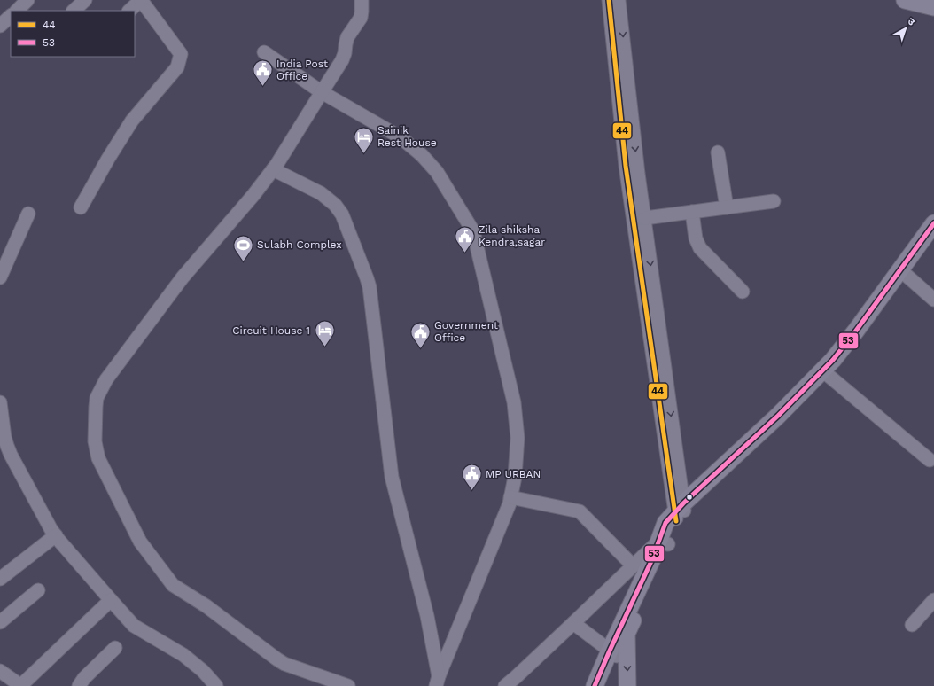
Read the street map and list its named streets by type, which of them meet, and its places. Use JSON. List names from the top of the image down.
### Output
{
  "places": {
    "public building": [
      "India Post Office",
      "Zila shiksha Kendra,sagar",
      "Government Office",
      "MP URBAN"
    ],
    "hotel": ["Sainik Rest House", "Circuit House 1"],
    "sports": ["Sulabh Complex"]
  },
  "lines": ["transit line 44", "transit line 53"],
  "legend": ["44", "53"],
  "north": "top right"
}
